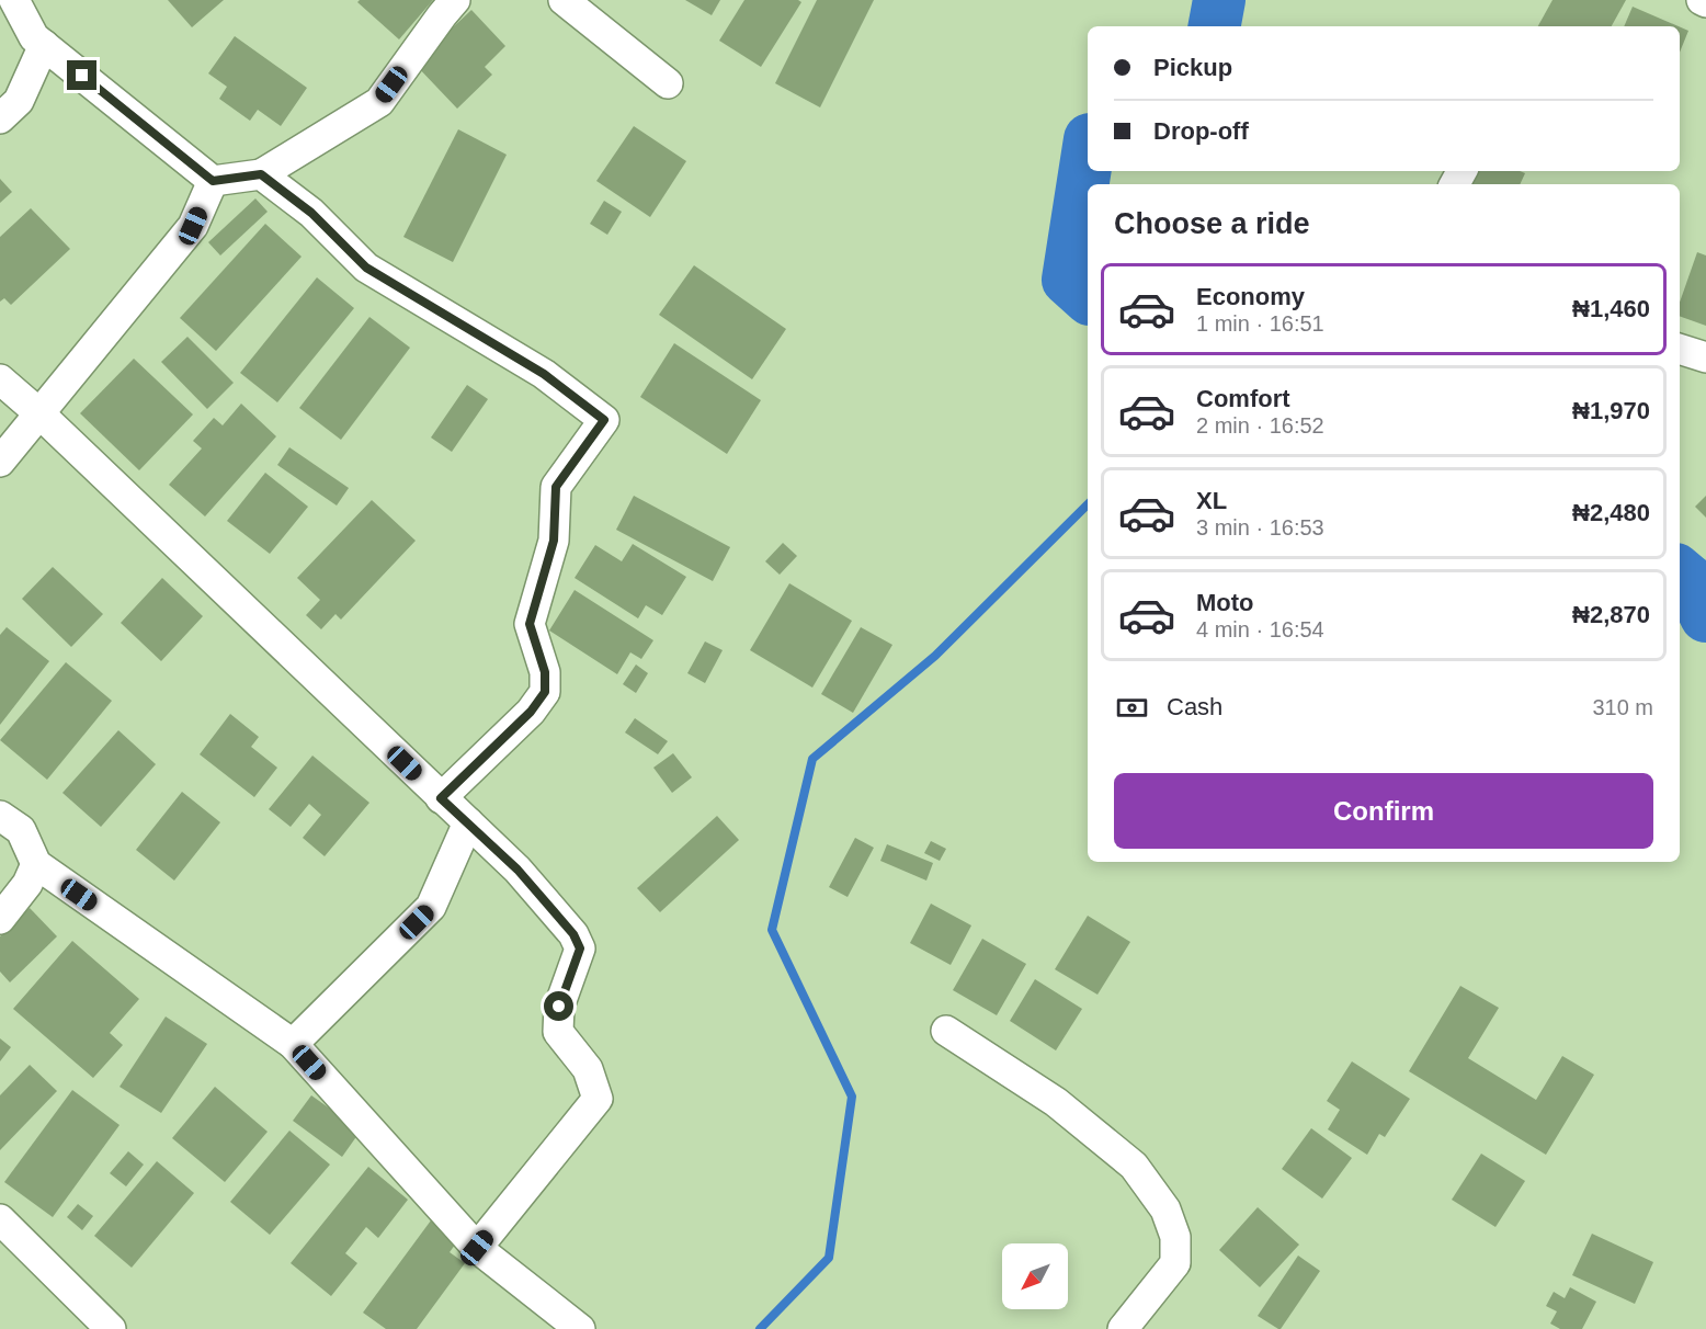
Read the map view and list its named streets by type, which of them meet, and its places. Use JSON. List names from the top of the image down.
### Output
{
  "north": "bottom left",
  "page": {
    "banner": ["Pickup", "Drop-off"],
    "heading": "Choose a ride",
    "list": [
      {
        "name": "Economy",
        "note": "1 min · 16:51",
        "value": "₦1,460"
      },
      {
        "name": "Comfort",
        "note": "2 min · 16:52",
        "value": "₦1,970"
      },
      {
        "name": "XL",
        "note": "3 min · 16:53",
        "value": "₦2,480"
      },
      {
        "name": "Moto",
        "note": "4 min · 16:54",
        "value": "₦2,870"
      }
    ],
    "pay": ["Cash", "310 m"],
    "buttons": "Confirm"
  }
}
